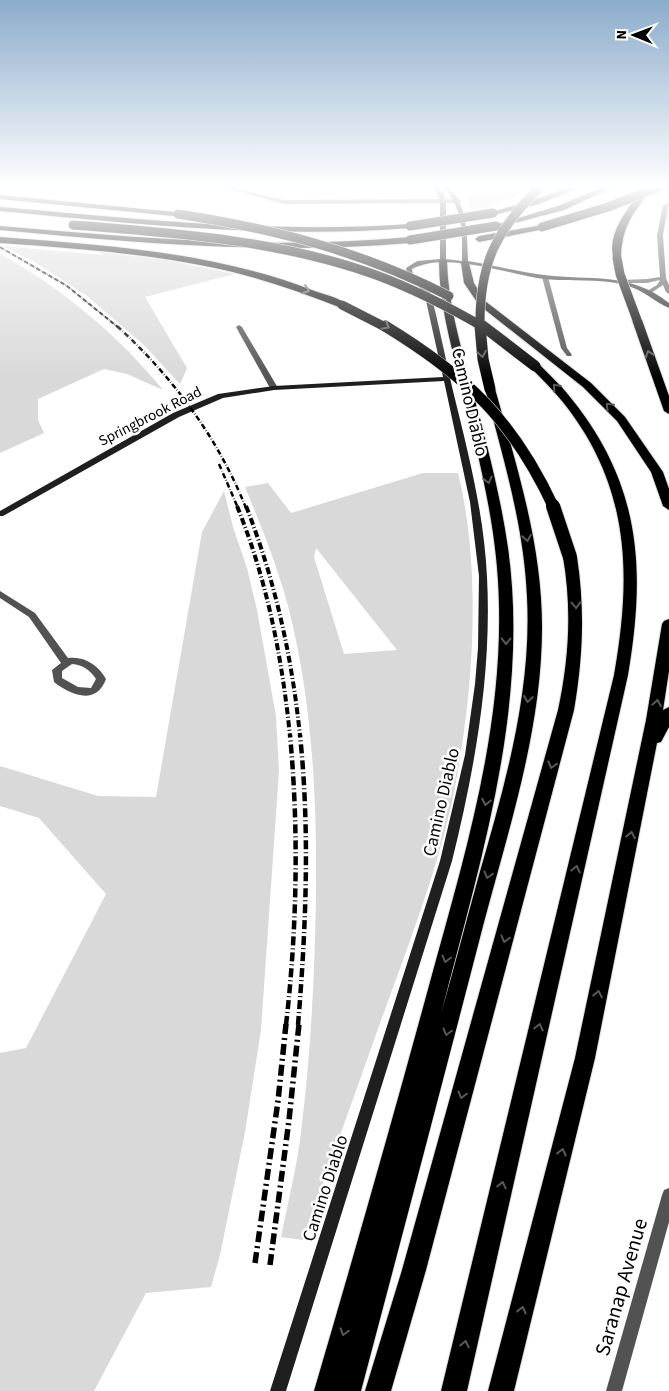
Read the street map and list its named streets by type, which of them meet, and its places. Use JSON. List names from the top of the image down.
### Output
{
  "streets": {
    "street": ["Camino Diablo", "Springbrook Road", "Saranap Avenue"]
  },
  "crossings": [
    ["Camino Diablo", "Springbrook Road"]
  ],
  "north": "left"
}
